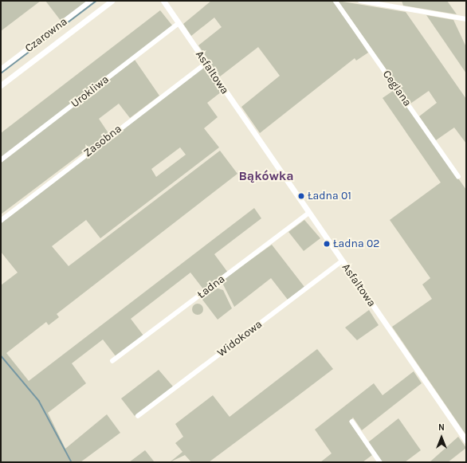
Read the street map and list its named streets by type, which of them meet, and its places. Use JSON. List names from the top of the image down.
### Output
{
  "streets": {
    "street": [
      "Czarowna",
      "Asfaltowa",
      "Ceglana",
      "Urokliwa",
      "Zasobna",
      "Ładna",
      "Widokowa"
    ]
  },
  "crossings": [
    ["Asfaltowa", "Urokliwa"],
    ["Asfaltowa", "Zasobna"],
    ["Asfaltowa", "Ładna"],
    ["Asfaltowa", "Widokowa"]
  ],
  "districts": ["Bąkówka"],
  "places": ["Ładna 01", "Ładna 02"],
  "north": "top"
}
